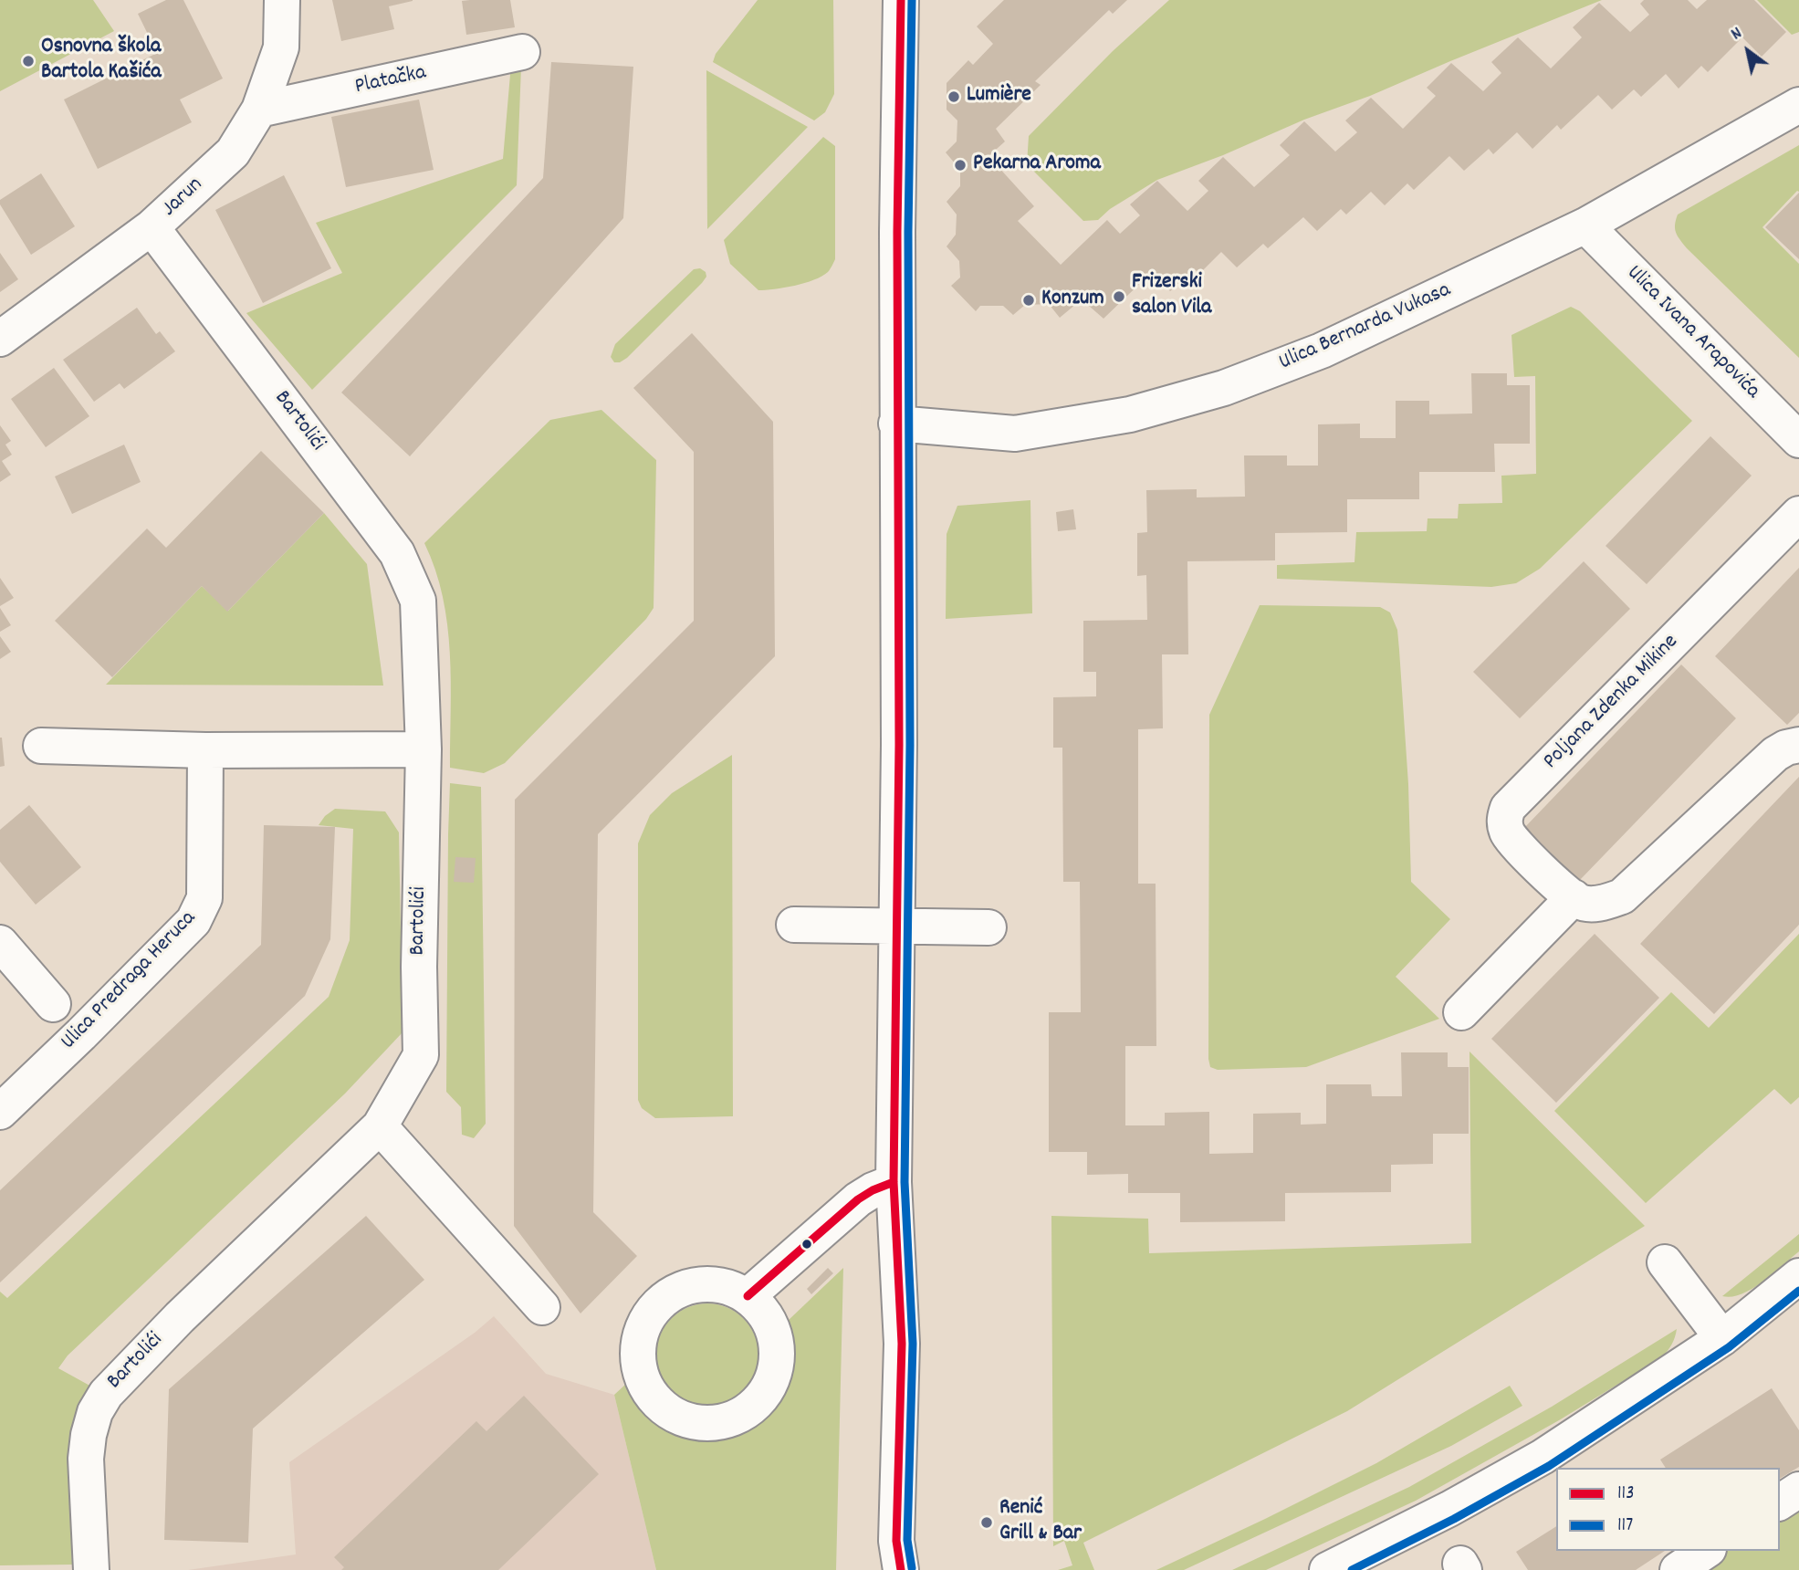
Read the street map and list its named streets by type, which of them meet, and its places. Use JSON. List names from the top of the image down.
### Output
{
  "streets": {
    "street": [
      "Platačka",
      "Jarun",
      "Ulica Bernarda Vukasa",
      "Ulica Ivana Arapovića",
      "Bartolići",
      "Poljana Zdenka Mikine",
      "Ulica Predraga Heruca"
    ]
  },
  "crossings": [
    ["Platačka", "Jarun"],
    ["Jarun", "Bartolići"],
    ["Ulica Bernarda Vukasa", "Ulica Ivana Arapovića"]
  ],
  "places": [
    "Osnovna škola Bartola Kašića",
    "Lumière",
    "Pekarna Aroma",
    "Frizerski salon Vila",
    "Konzum",
    "Renić Grill & Bar"
  ],
  "lines": ["transit line 113", "transit line 117"],
  "legend": ["113", "117"],
  "north": "top left"
}
